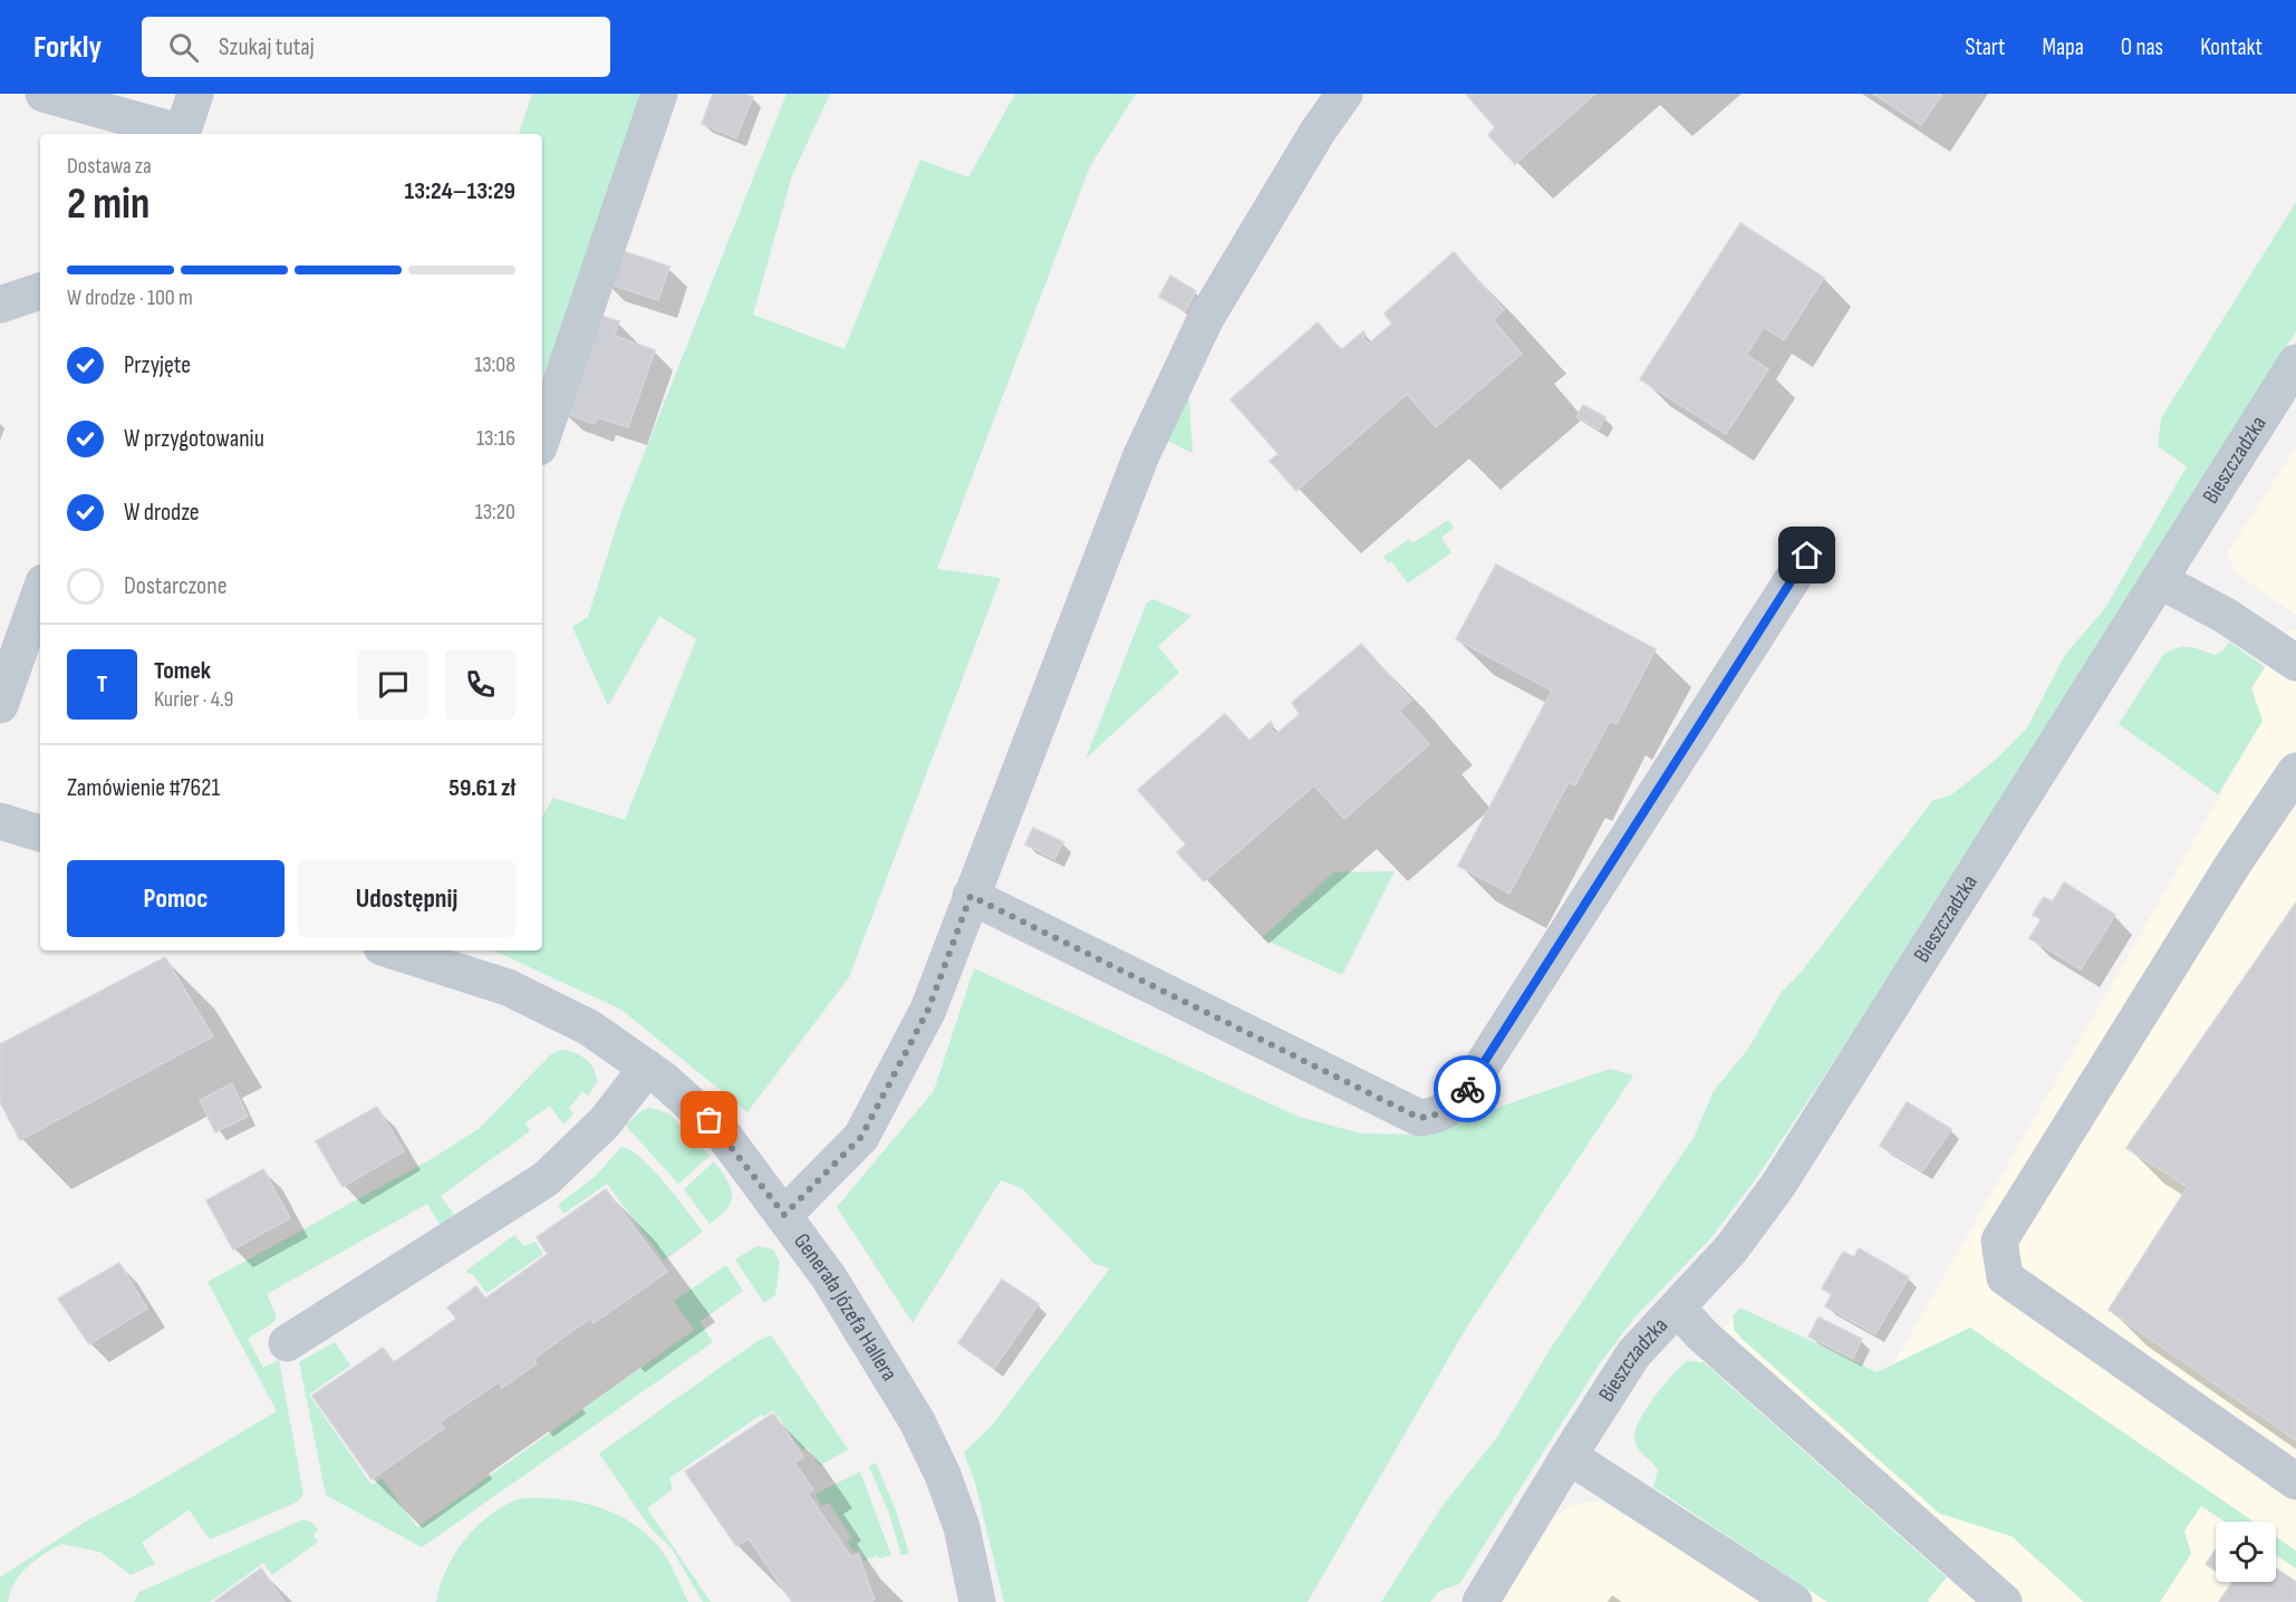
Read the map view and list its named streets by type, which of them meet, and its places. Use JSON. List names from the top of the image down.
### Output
{
  "streets": {
    "street": ["Bieszczadzka", "Generała Józefa Hallera"]
  },
  "page": {
    "header": "Forkly",
    "search": "Szukaj tutaj",
    "nav": [
      "Start",
      "Mapa",
      "O nas",
      "Kontakt"
    ],
    "heading": ["2 min", "Dostawa za", "13:24–13:29"],
    "panel": [
      "Tomek",
      "Kurier · 4.9",
      "Zamówienie #7621",
      "59.61 zł"
    ],
    "bar": "W drodze · 100 m",
    "list": [
      ["Przyjęte", "13:08"],
      ["W przygotowaniu", "13:16"],
      ["W drodze", "13:20"],
      "Dostarczone"
    ],
    "round": "T",
    "buttons": ["Pomoc", "Udostępnij"]
  }
}
